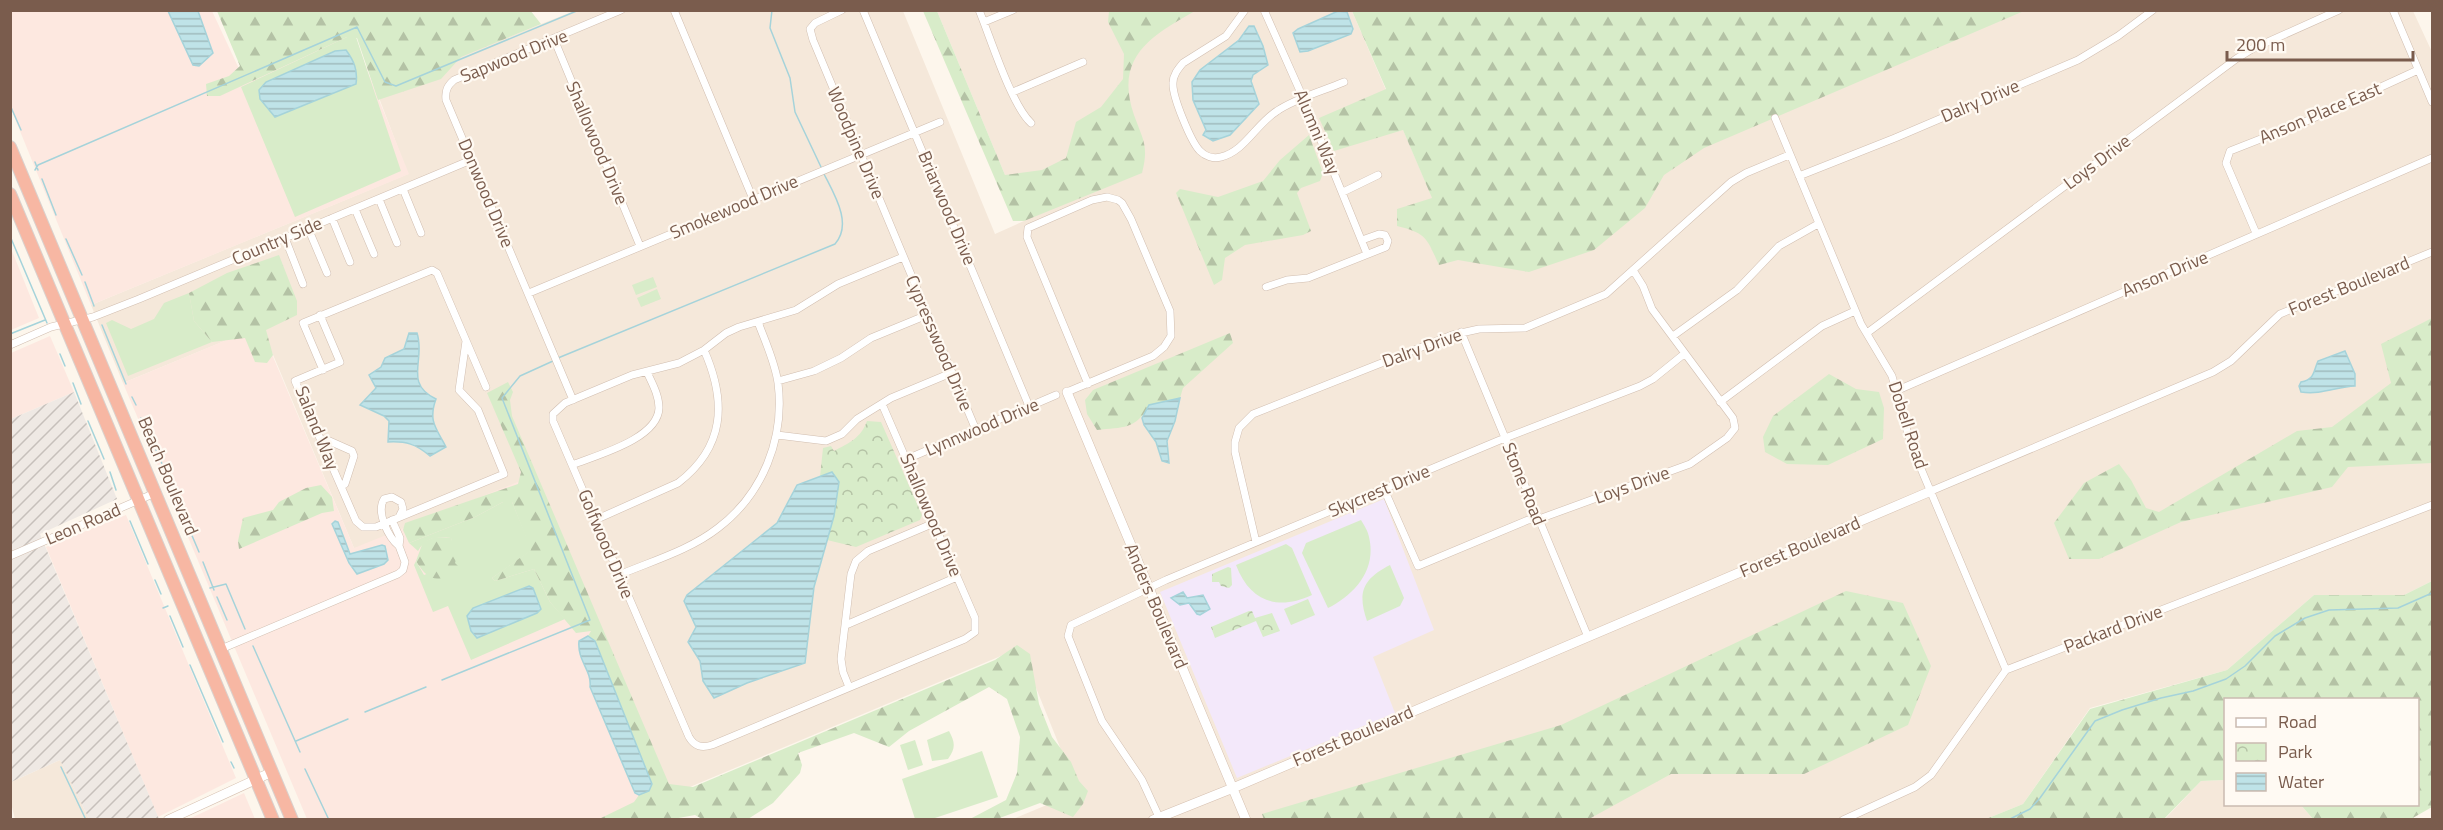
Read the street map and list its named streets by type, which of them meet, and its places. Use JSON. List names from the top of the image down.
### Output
{
  "streets": {
    "highway": ["Beach Boulevard"],
    "street": [
      "Sapwood Drive",
      "Dalry Drive",
      "Anson Place East",
      "Alumni Way",
      "Shallowood Drive",
      "Woodpine Drive",
      "Loys Drive",
      "Donwood Drive",
      "Smokewood Drive",
      "Briarwood Drive",
      "Country Side",
      "Anson Drive",
      "Forest Boulevard",
      "Cypresswood Drive",
      "Dobell Road",
      "Lynnwood Drive",
      "Saland Way",
      "Stone Road",
      "Skycrest Drive",
      "Leon Road",
      "Golfwood Drive",
      "Anders Boulevard",
      "Packard Drive"
    ]
  },
  "crossings": [
    ["Sapwood Drive", "Shallowood Drive"],
    ["Sapwood Drive", "Donwood Drive"],
    ["Dalry Drive", "Dobell Road"],
    ["Dalry Drive", "Stone Road"],
    ["Dalry Drive", "Skycrest Drive"],
    ["Anson Place East", "Anson Drive"],
    ["Shallowood Drive", "Smokewood Drive"],
    ["Shallowood Drive", "Lynnwood Drive"],
    ["Shallowood Drive", "Golfwood Drive"],
    ["Woodpine Drive", "Smokewood Drive"],
    ["Woodpine Drive", "Cypresswood Drive"],
    ["Woodpine Drive", "Golfwood Drive"],
    ["Loys Drive", "Dobell Road"],
    ["Loys Drive", "Stone Road"],
    ["Loys Drive", "Skycrest Drive"],
    ["Donwood Drive", "Smokewood Drive"],
    ["Donwood Drive", "Country Side"],
    ["Donwood Drive", "Golfwood Drive"],
    ["Smokewood Drive", "Briarwood Drive"],
    ["Briarwood Drive", "Lynnwood Drive"],
    ["Country Side", "Beach Boulevard"],
    ["Anson Drive", "Dobell Road"],
    ["Forest Boulevard", "Dobell Road"],
    ["Forest Boulevard", "Stone Road"],
    ["Forest Boulevard", "Skycrest Drive"],
    ["Forest Boulevard", "Anders Boulevard"],
    ["Cypresswood Drive", "Lynnwood Drive"],
    ["Cypresswood Drive", "Golfwood Drive"],
    ["Dobell Road", "Packard Drive"],
    ["Beach Boulevard", "Leon Road"],
    ["Stone Road", "Skycrest Drive"],
    ["Skycrest Drive", "Anders Boulevard"]
  ],
  "legend": ["Road", "Park", "Water"],
  "scale_bar": "200 m"
}
